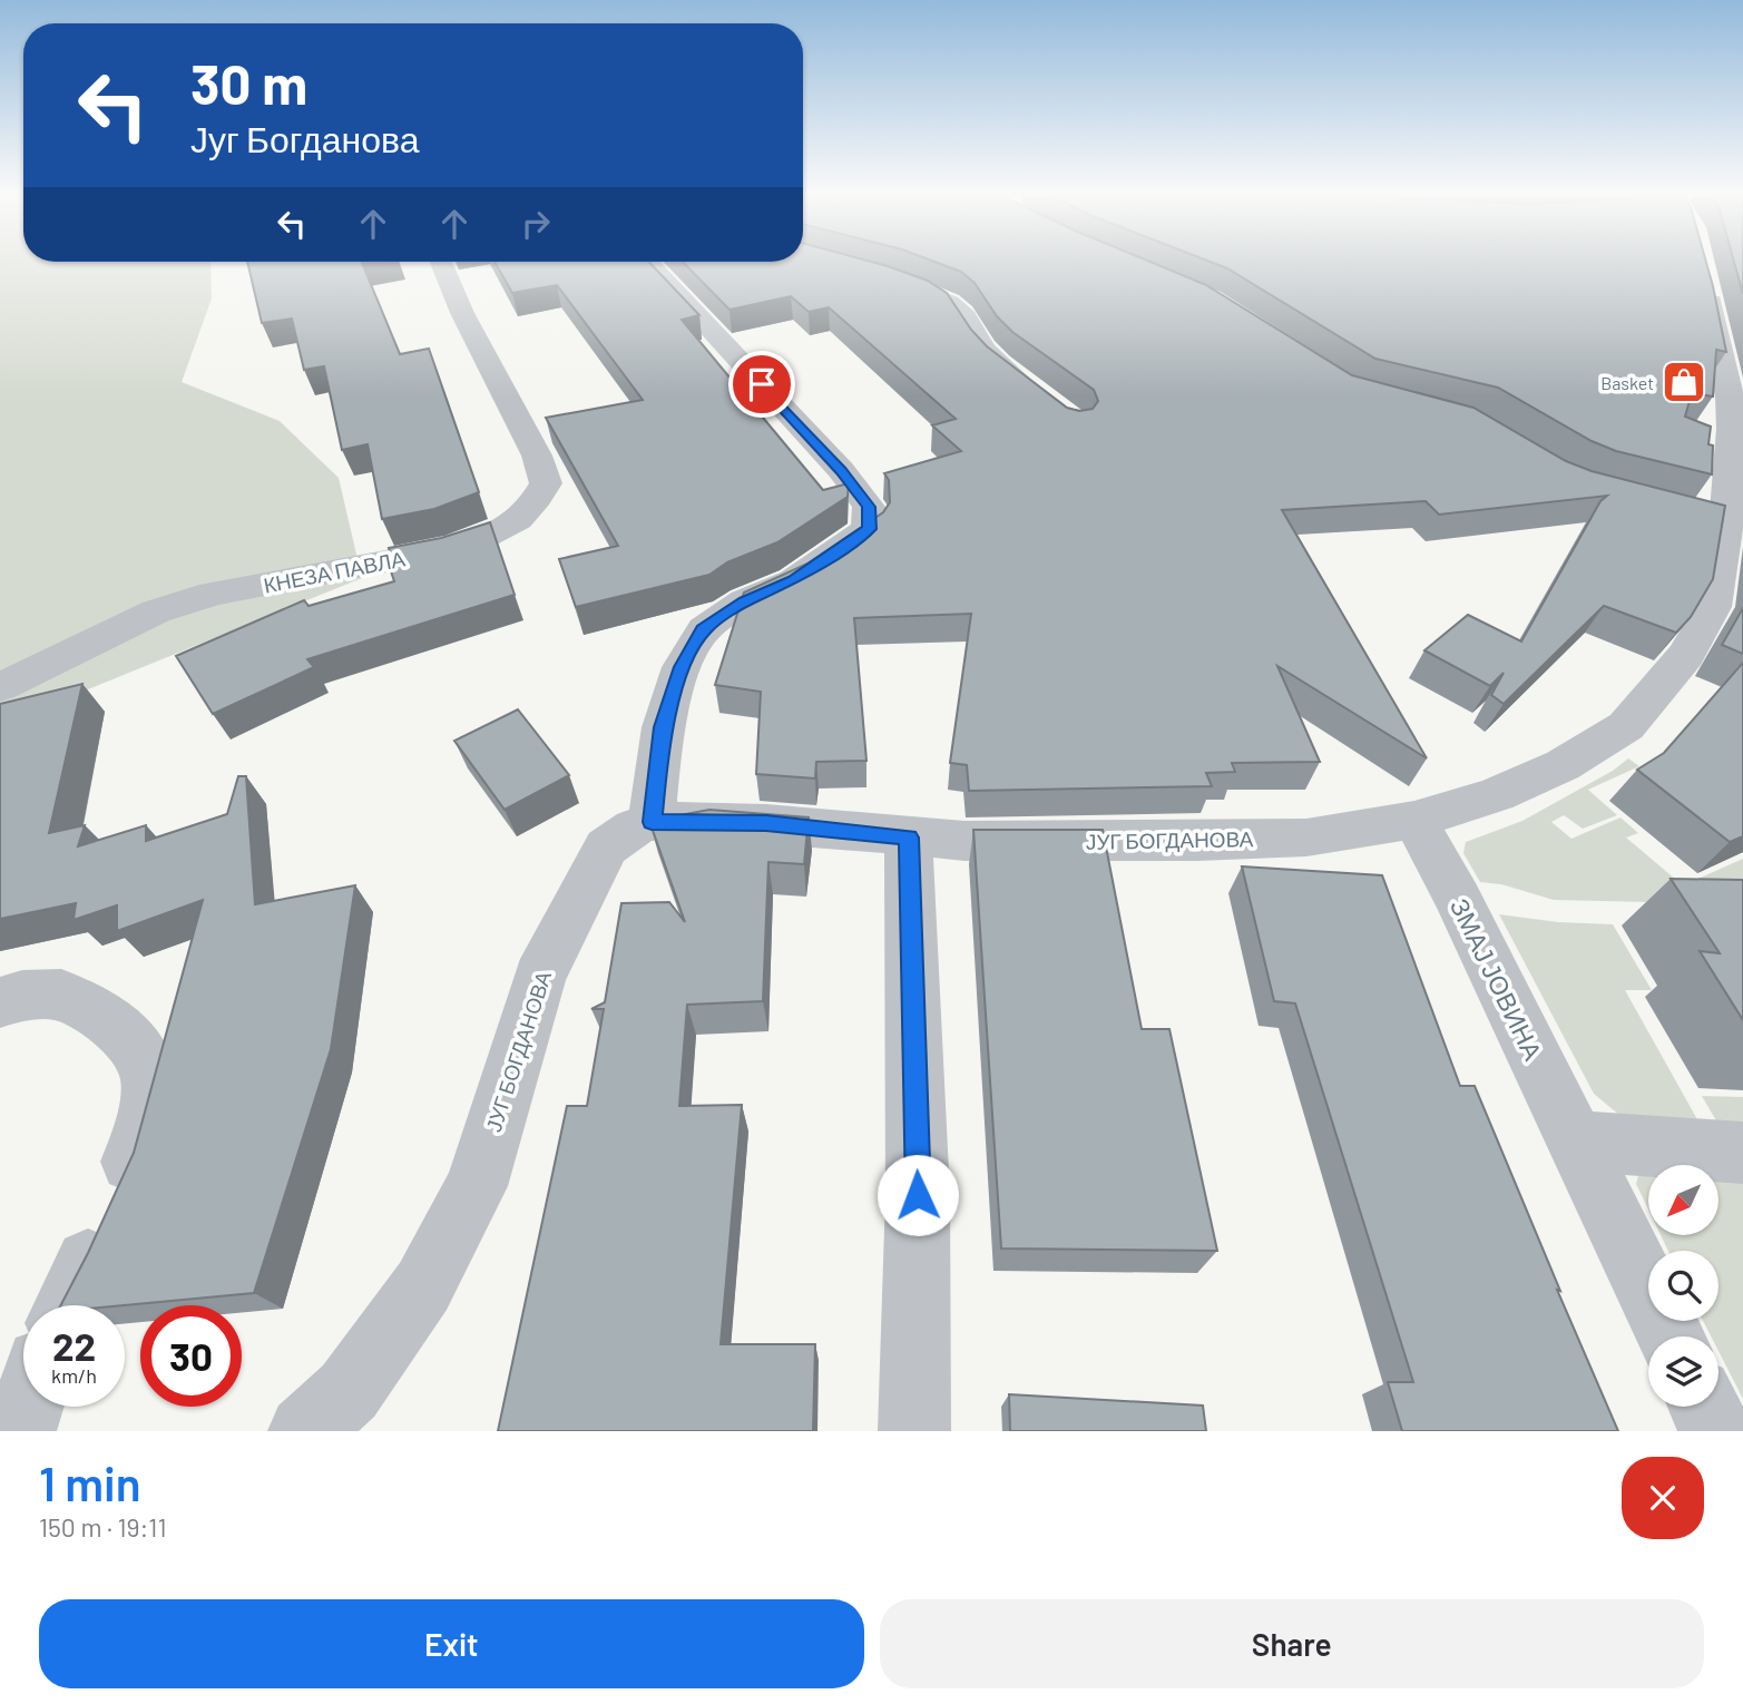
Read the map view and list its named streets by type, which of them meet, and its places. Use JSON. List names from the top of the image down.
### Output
{
  "streets": {
    "street": ["КНЕЗА ПАВЛА", "ЈУГ БОГДАНОВА", "ЗМАЈ ЈОВИНА"]
  },
  "crossings": [
    ["ЈУГ БОГДАНОВА", "ЗМАЈ ЈОВИНА"]
  ],
  "places": {
    "shop": ["Basket"]
  },
  "north": "bottom left",
  "page": {
    "turn": ["30 m", "Југ Богданова"],
    "speed": "22 km/h",
    "limit": "30",
    "heading": ["1 min", "150 m · 19:11"],
    "buttons": ["Exit", "Share"]
  }
}
